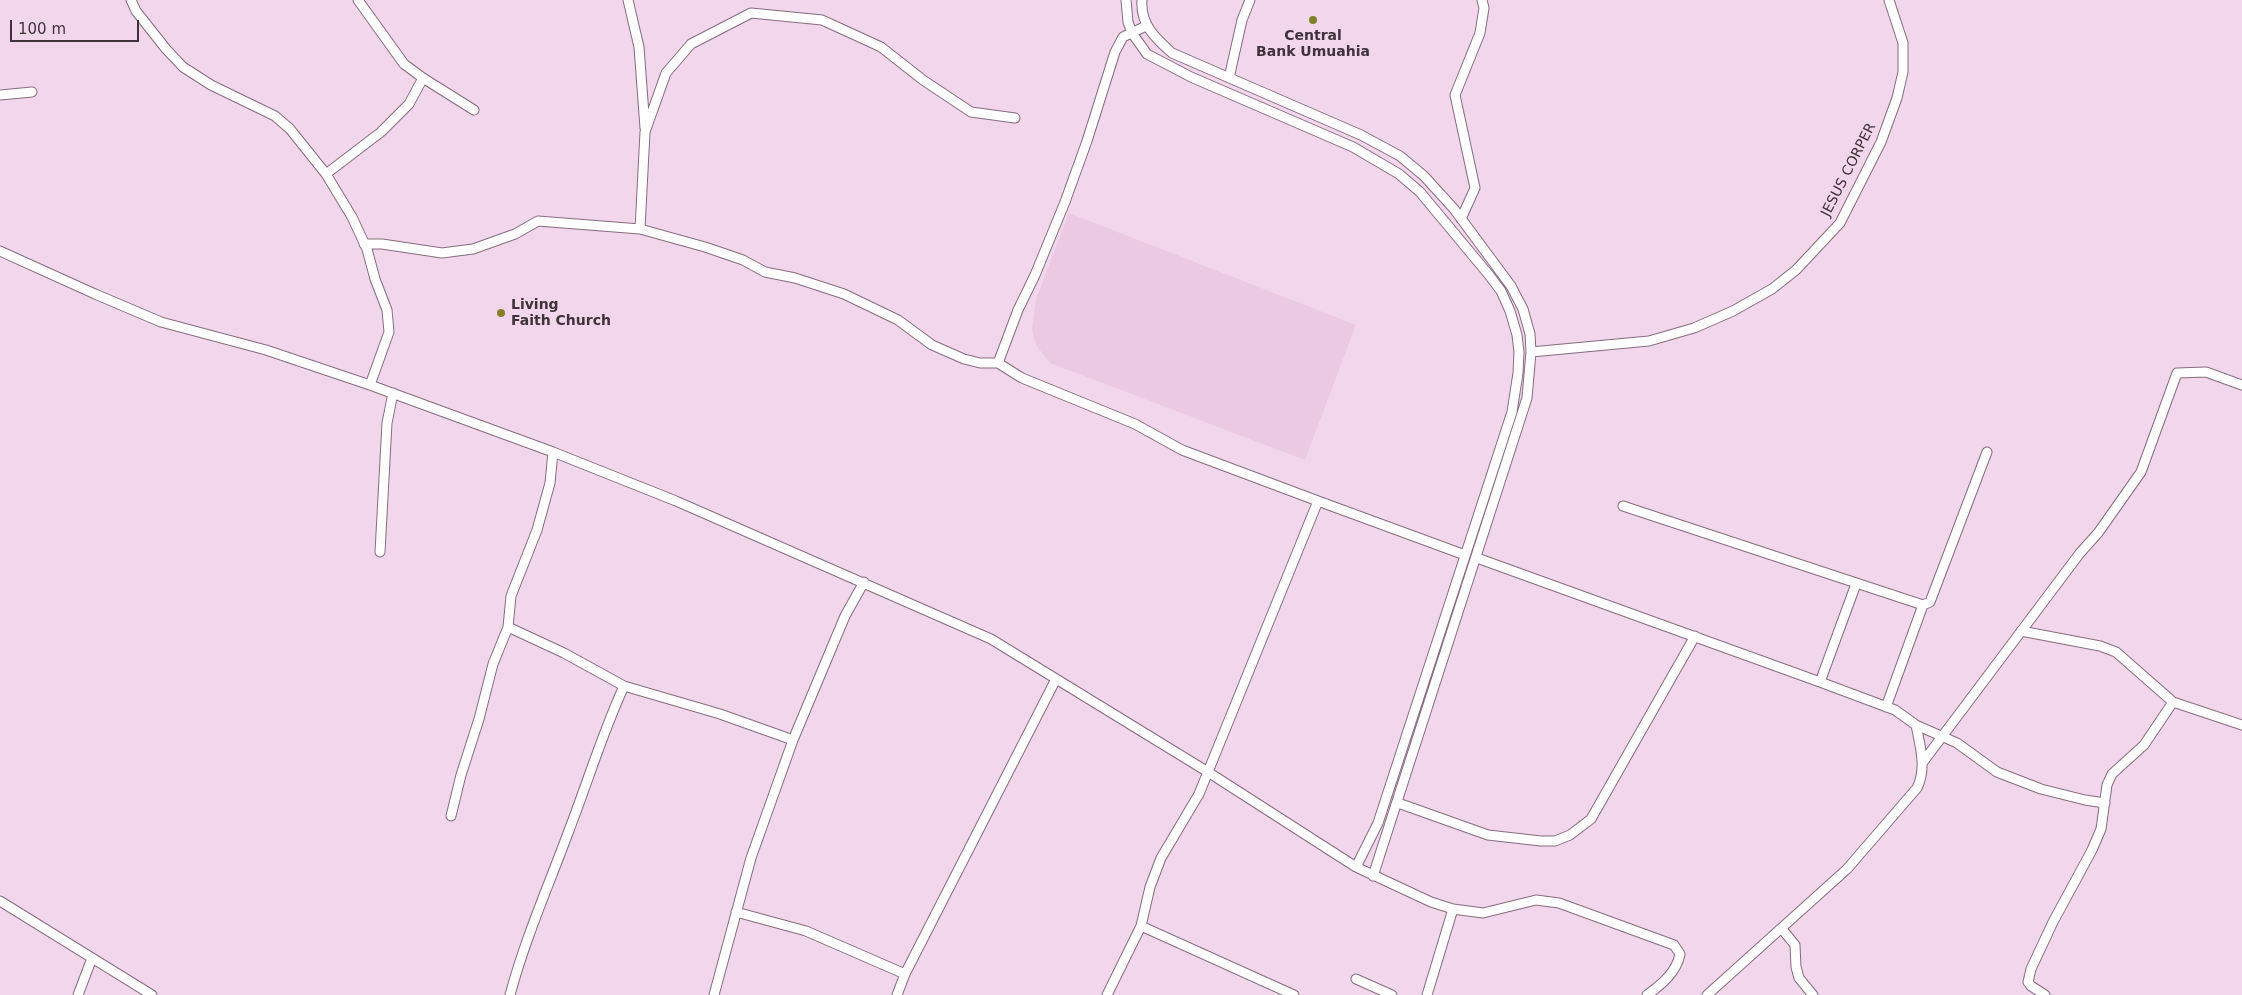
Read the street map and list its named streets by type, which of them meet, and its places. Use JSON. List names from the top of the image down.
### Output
{
  "streets": {
    "street": ["JESUS CORPER"]
  },
  "places": ["Central Bank Umuahia", "Living Faith Church"],
  "scale_bar": "100 m"
}
